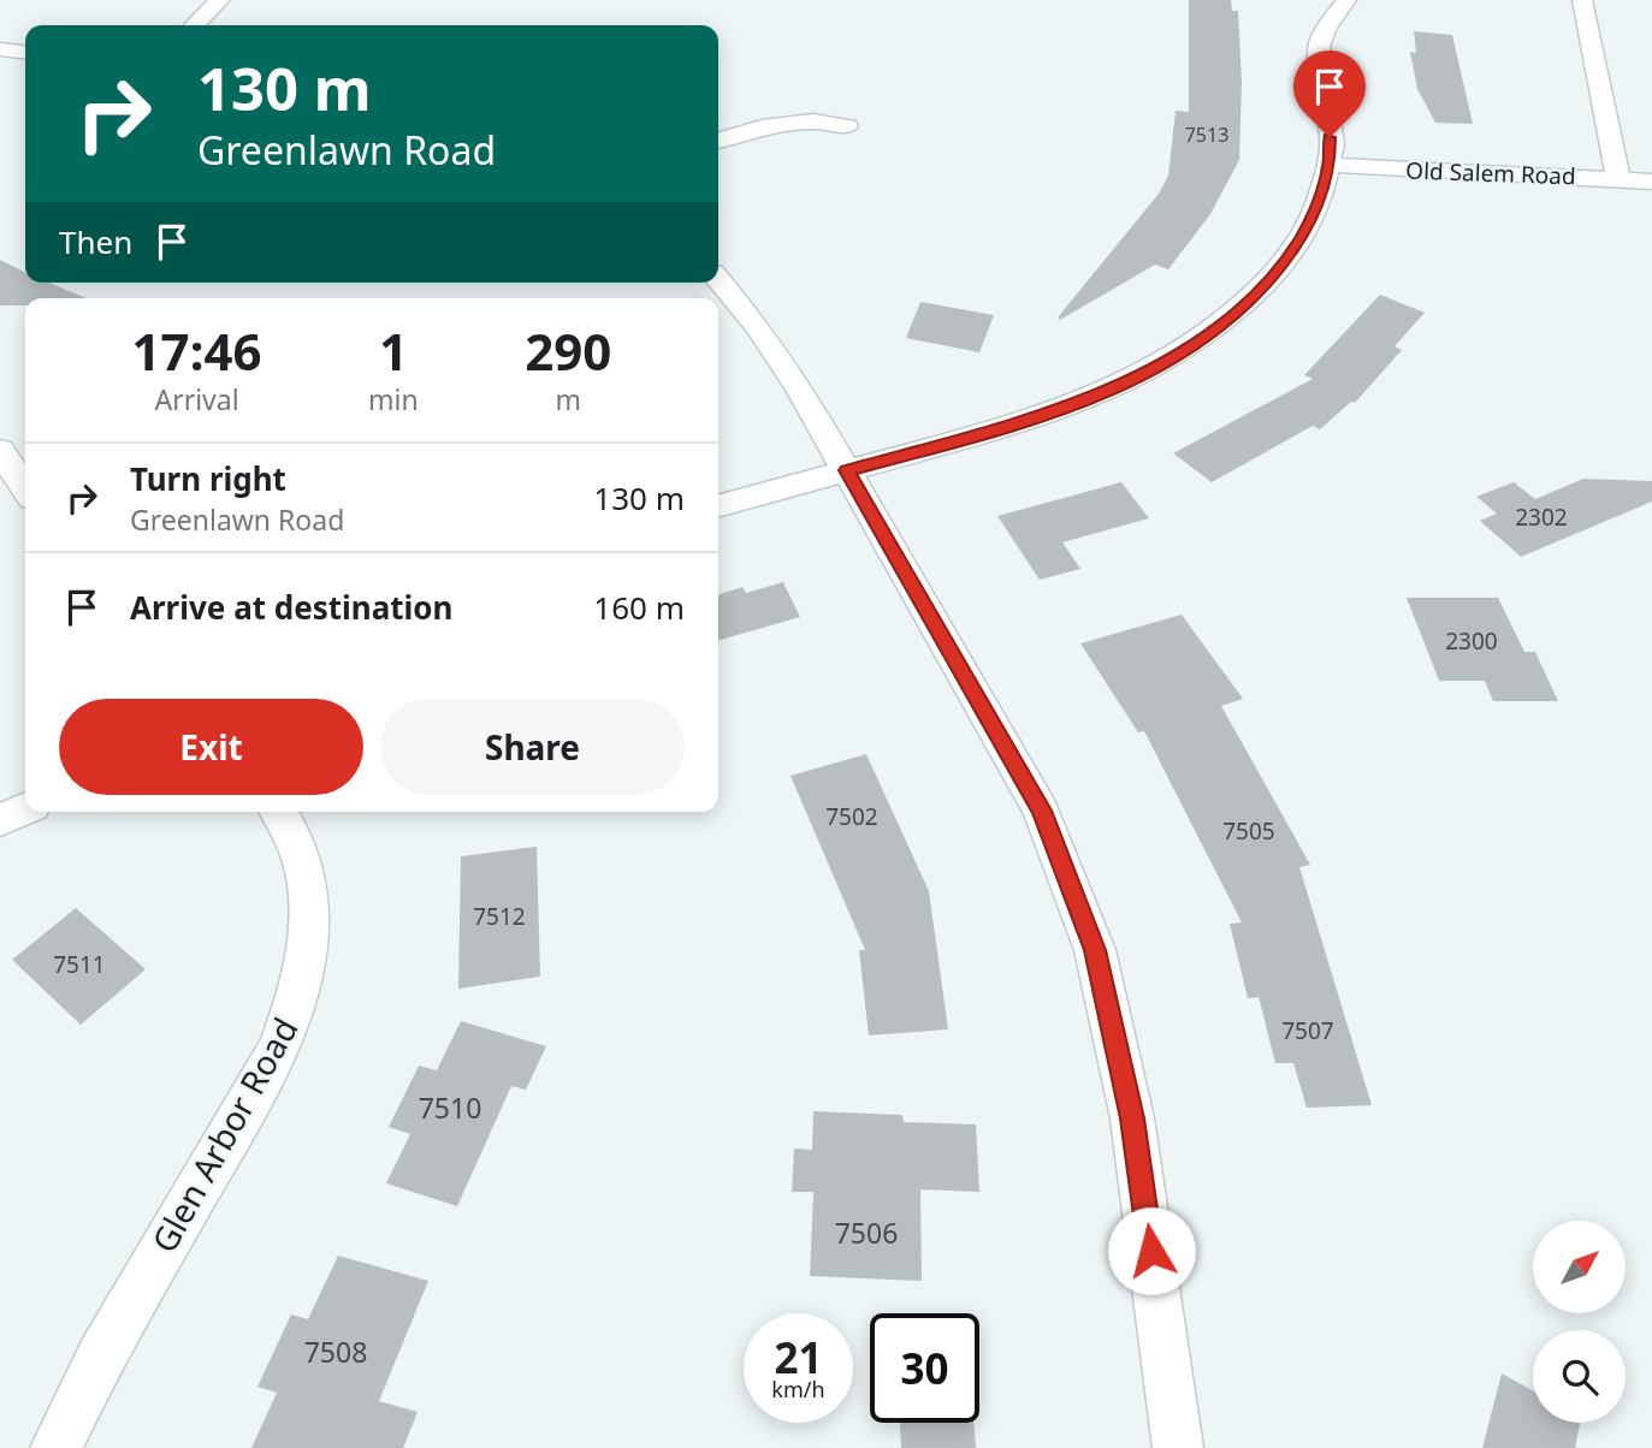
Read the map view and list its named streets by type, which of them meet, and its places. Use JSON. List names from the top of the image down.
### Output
{
  "streets": {
    "street": ["Old Salem Road", "Glen Arbor Road"]
  },
  "house_numbers": [
    "7513",
    "2302",
    "2300",
    "7502",
    "7505",
    "7512",
    "7511",
    "7507",
    "7510",
    "7506",
    "7508"
  ],
  "north": "top right",
  "page": {
    "turn": ["130 m", "Greenlawn Road"],
    "then": "Then",
    "eta": [
      "17:46",
      "Arrival",
      "1",
      "min",
      "290",
      "m"
    ],
    "list": [
      {
        "name": "Turn right",
        "note": "Greenlawn Road",
        "value": "130 m"
      },
      {
        "name": "Arrive at destination",
        "value": "160 m"
      }
    ],
    "buttons": ["Exit", "Share"],
    "speed": "21 km/h",
    "limit": "30"
  }
}
